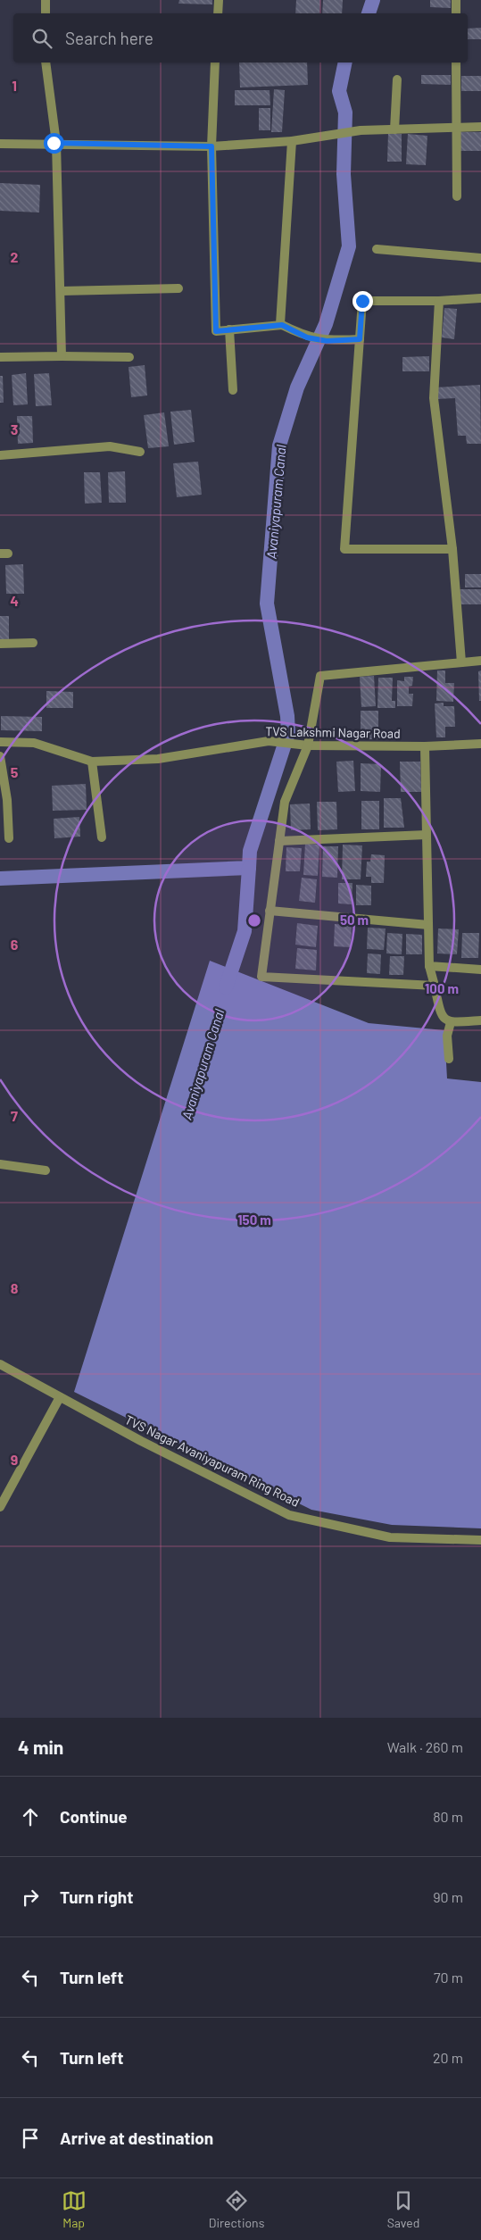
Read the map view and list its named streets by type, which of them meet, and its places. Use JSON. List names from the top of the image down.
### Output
{
  "streets": {
    "street": ["TVS Lakshmi Nagar Road", "TVS Nagar Avaniyapuram Ring Road"]
  },
  "water": ["Avaniyapuram Canal"],
  "page": {
    "search": "Search here",
    "heading": ["4 min", "Walk · 260 m"],
    "list": [
      ["Continue", "80 m"],
      ["Turn right", "90 m"],
      ["Turn left", "70 m"],
      ["Turn left", "20 m"],
      "Arrive at destination"
    ],
    "nav": ["Map", "Directions", "Saved"]
  },
  "grid": {
    "rows": [
      "1",
      "2",
      "3",
      "4",
      "5",
      "6",
      "7",
      "8",
      "9"
    ]
  },
  "rings": ["50 m", "100 m", "150 m"]
}
